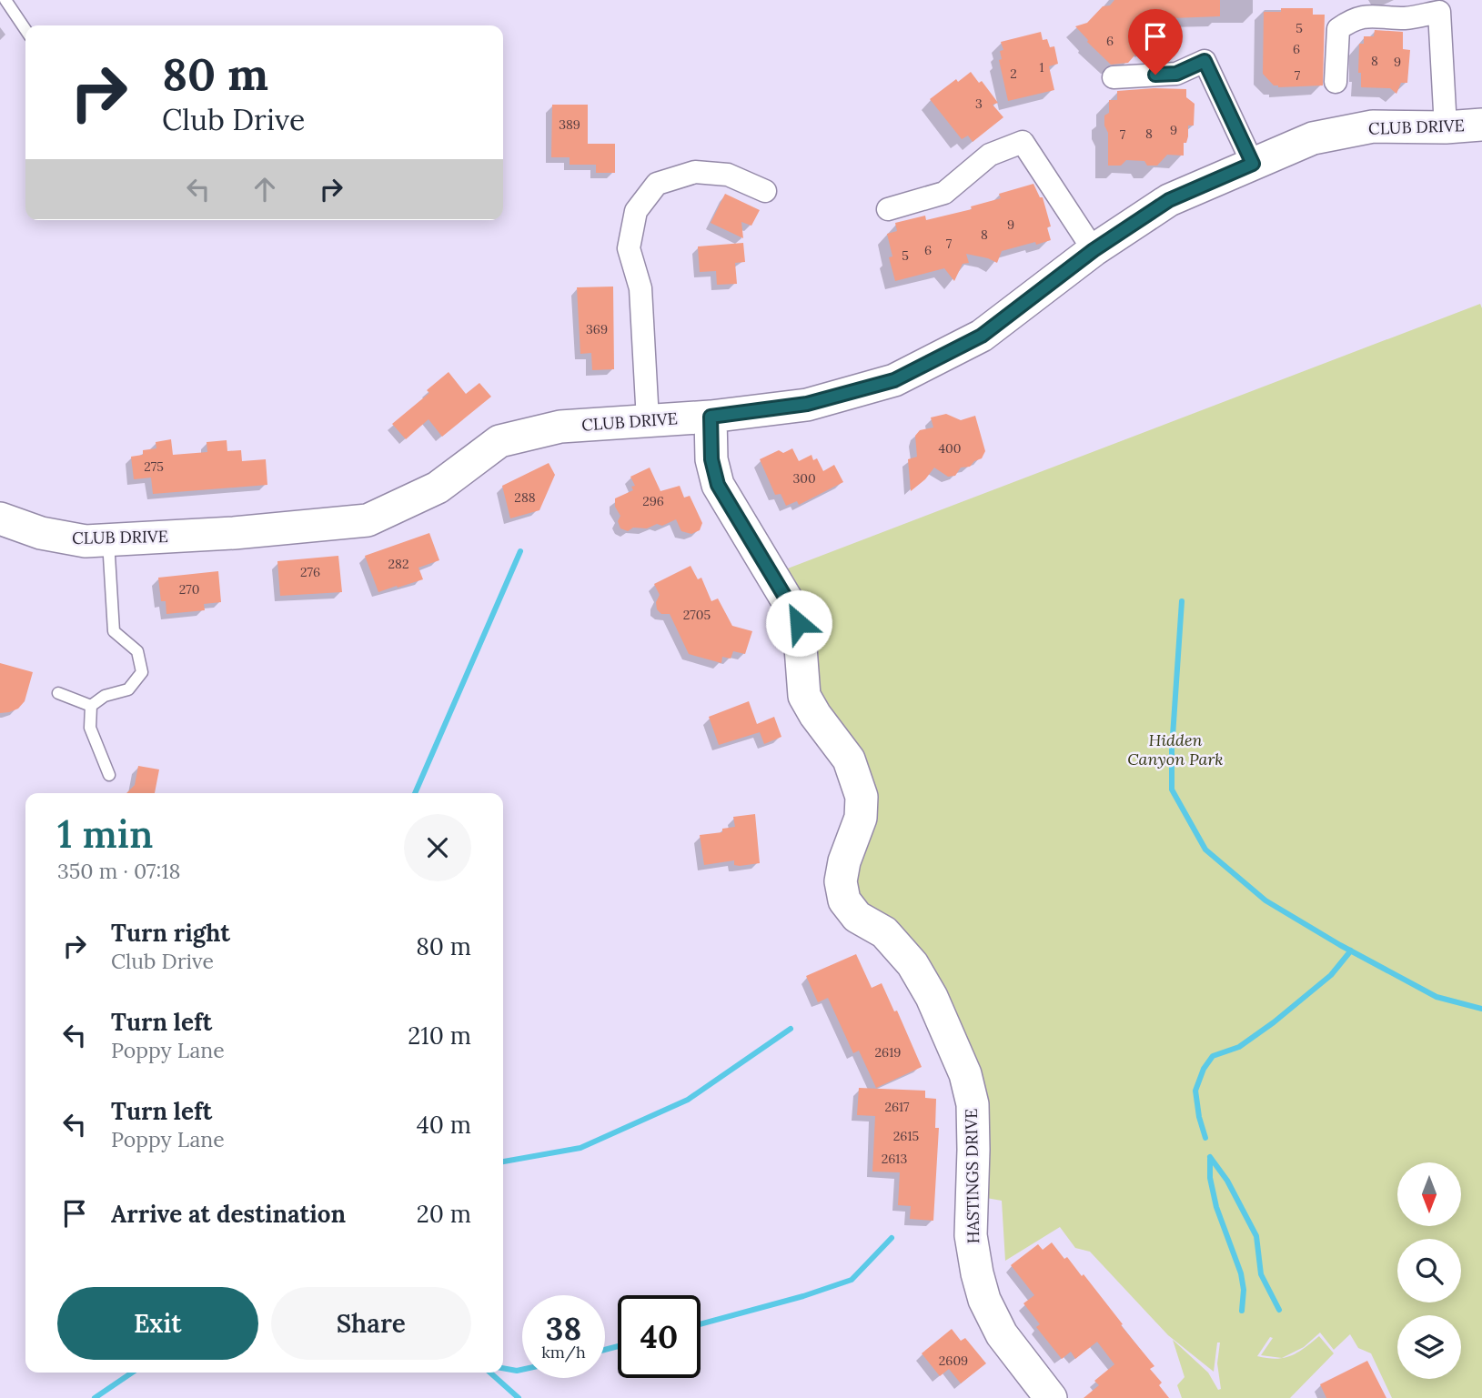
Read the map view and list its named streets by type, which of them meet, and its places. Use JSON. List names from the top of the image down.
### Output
{
  "streets": {
    "street": ["CLUB DRIVE", "HASTINGS DRIVE"]
  },
  "crossings": [
    ["CLUB DRIVE", "HASTINGS DRIVE"]
  ],
  "parks": ["Hidden Canyon Park"],
  "house_numbers": [
    "5",
    "6",
    "6",
    "8",
    "9",
    "1",
    "2",
    "7",
    "3",
    "389",
    "9",
    "8",
    "7",
    "9",
    "8",
    "7",
    "6",
    "5",
    "369",
    "400",
    "275",
    "300",
    "288",
    "296",
    "282",
    "276",
    "270",
    "2705",
    "2619",
    "2617",
    "2615",
    "2613",
    "2609"
  ],
  "north": "bottom",
  "page": {
    "turn": ["80 m", "Club Drive"],
    "heading": ["1 min", "350 m · 07:18"],
    "list": [
      {
        "name": "Turn right",
        "note": "Club Drive",
        "value": "80 m"
      },
      {
        "name": "Turn left",
        "note": "Poppy Lane",
        "value": "210 m"
      },
      {
        "name": "Turn left",
        "note": "Poppy Lane",
        "value": "40 m"
      },
      {
        "name": "Arrive at destination",
        "value": "20 m"
      }
    ],
    "buttons": ["Exit", "Share"],
    "speed": "38 km/h",
    "limit": "40"
  }
}
